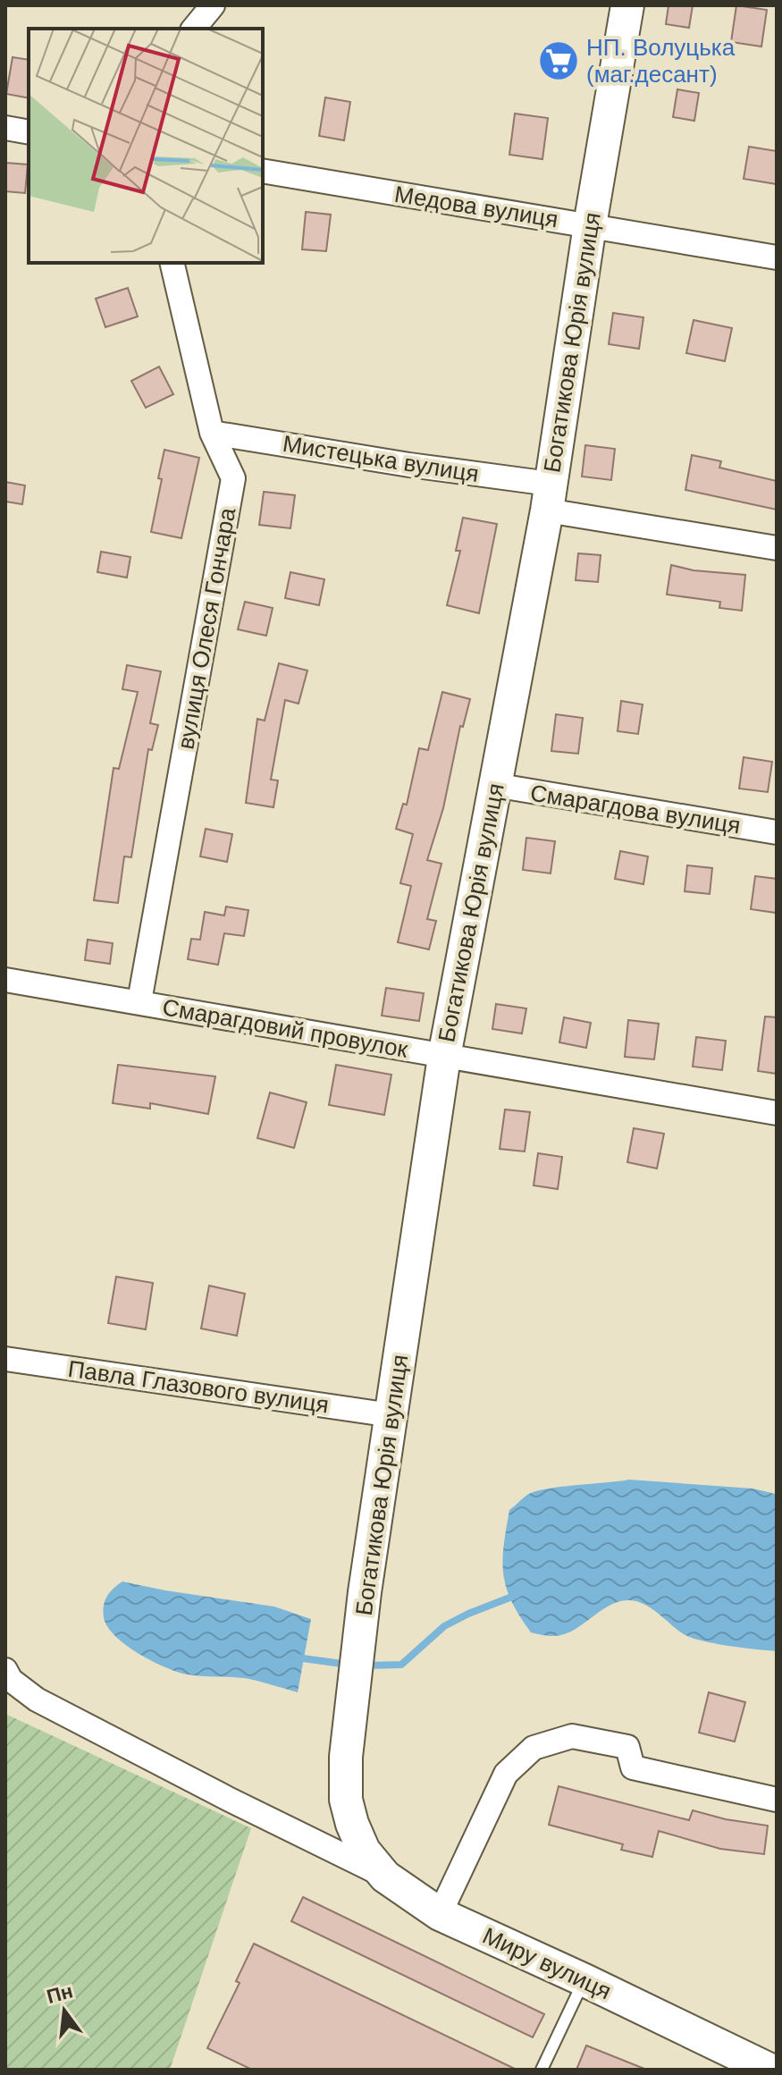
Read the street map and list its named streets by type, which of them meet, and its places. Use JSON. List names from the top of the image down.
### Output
{
  "streets": {
    "street": [
      "Медова вулиця",
      "Богатикова Юрія вулиця",
      "Мистецька вулиця",
      "вулиця Олеся Гончара",
      "Смарагдова вулиця",
      "Смарагдовий провулок",
      "Павла Глазового вулиця",
      "Миру вулиця"
    ]
  },
  "crossings": [
    ["Медова вулиця", "Богатикова Юрія вулиця"],
    ["Богатикова Юрія вулиця", "Мистецька вулиця"],
    ["Богатикова Юрія вулиця", "Смарагдова вулиця"],
    ["Богатикова Юрія вулиця", "Смарагдовий провулок"],
    ["Богатикова Юрія вулиця", "Павла Глазового вулиця"],
    ["Богатикова Юрія вулиця", "Миру вулиця"],
    ["Мистецька вулиця", "вулиця Олеся Гончара"],
    ["вулиця Олеся Гончара", "Смарагдовий провулок"]
  ],
  "places": {
    "supermarket": ["НП. Волуцька (маг.десант)"]
  },
  "north": "top"
}
